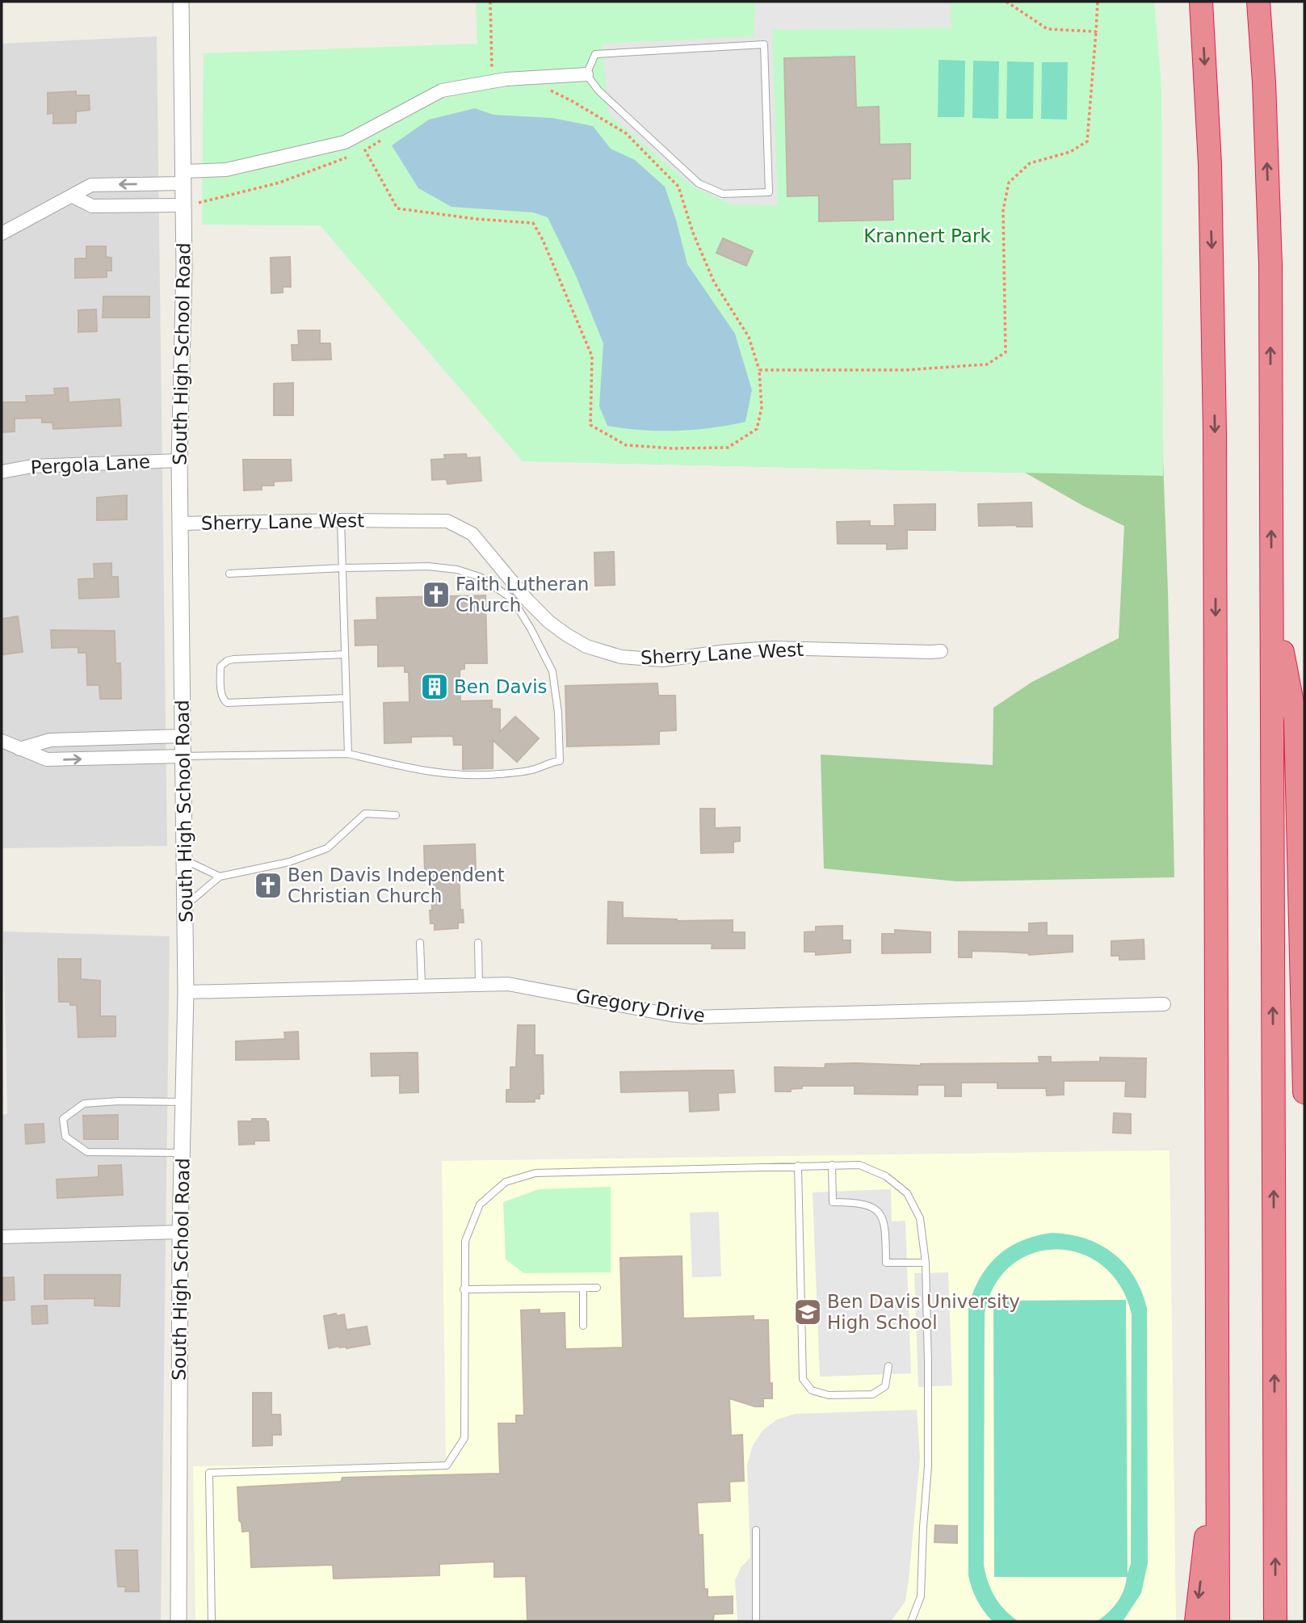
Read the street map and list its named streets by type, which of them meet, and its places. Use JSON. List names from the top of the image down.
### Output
{
  "streets": {
    "street": [
      "South High School Road",
      "Pergola Lane",
      "Sherry Lane West",
      "Gregory Drive"
    ]
  },
  "crossings": [
    ["South High School Road", "Pergola Lane"],
    ["South High School Road", "Sherry Lane West"],
    ["South High School Road", "Gregory Drive"]
  ],
  "parks": ["Krannert Park"],
  "places": {
    "church": ["Faith Lutheran Church", "Ben Davis Independent Christian Church"],
    "building": ["Ben Davis"],
    "school or university": ["Ben Davis University High School"]
  }
}
